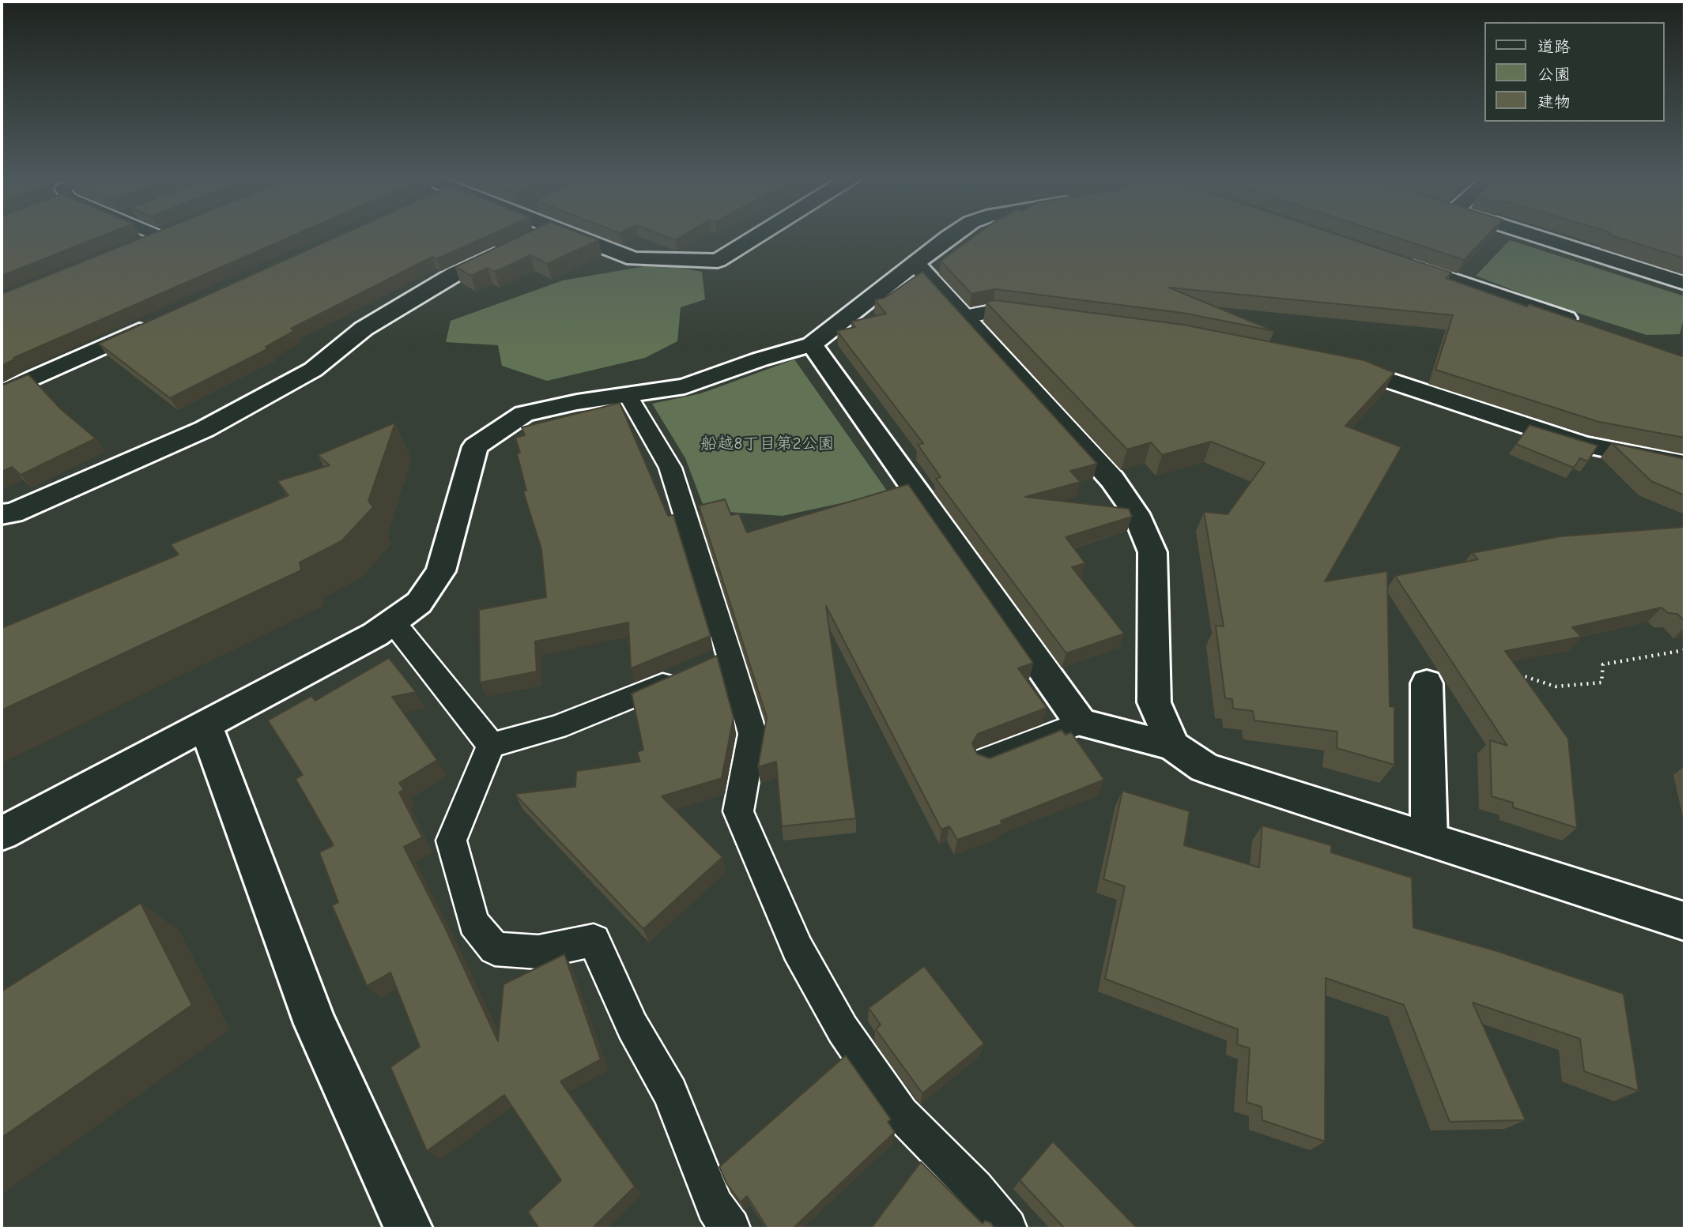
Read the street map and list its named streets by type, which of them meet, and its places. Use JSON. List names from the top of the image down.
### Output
{
  "parks": ["船越8丁目第2公園"],
  "legend": ["道路", "公園", "建物"]
}
